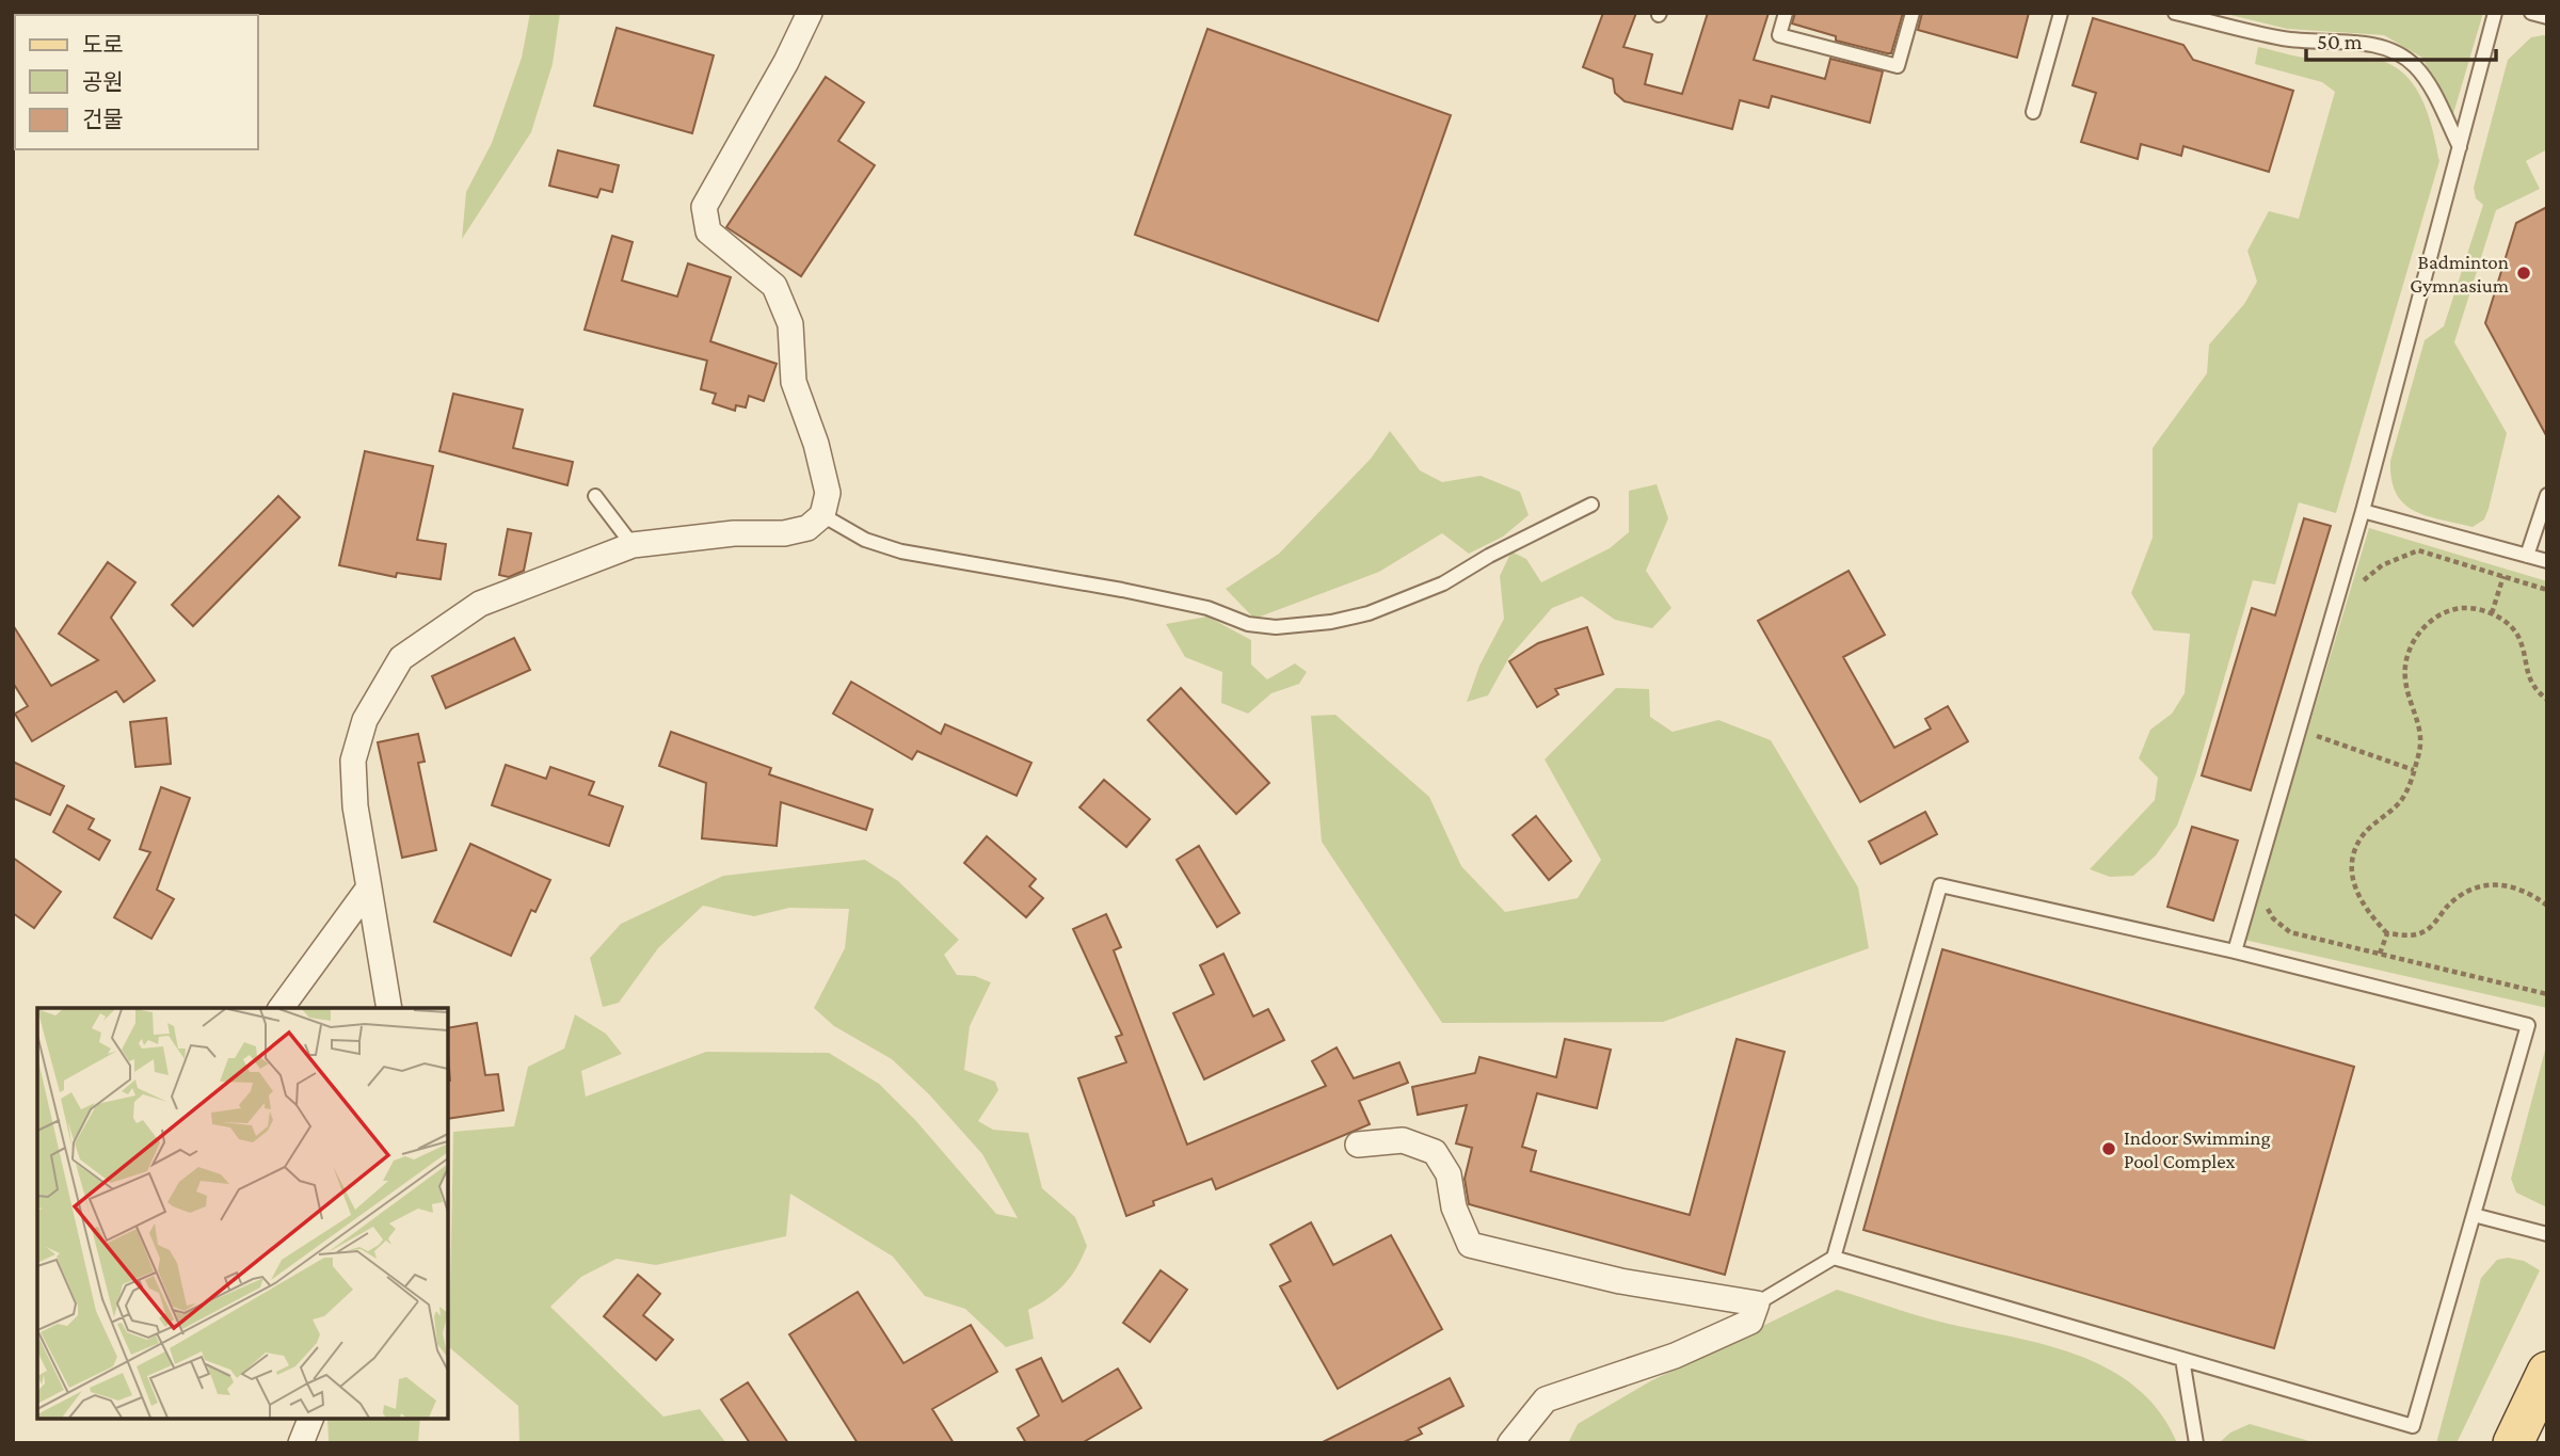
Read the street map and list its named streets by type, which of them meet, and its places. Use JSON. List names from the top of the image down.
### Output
{
  "places": ["Badminton Gymnasium", "Indoor Swimming Pool Complex"],
  "legend": ["도로", "공원", "건물"],
  "scale_bar": "50 m"
}
